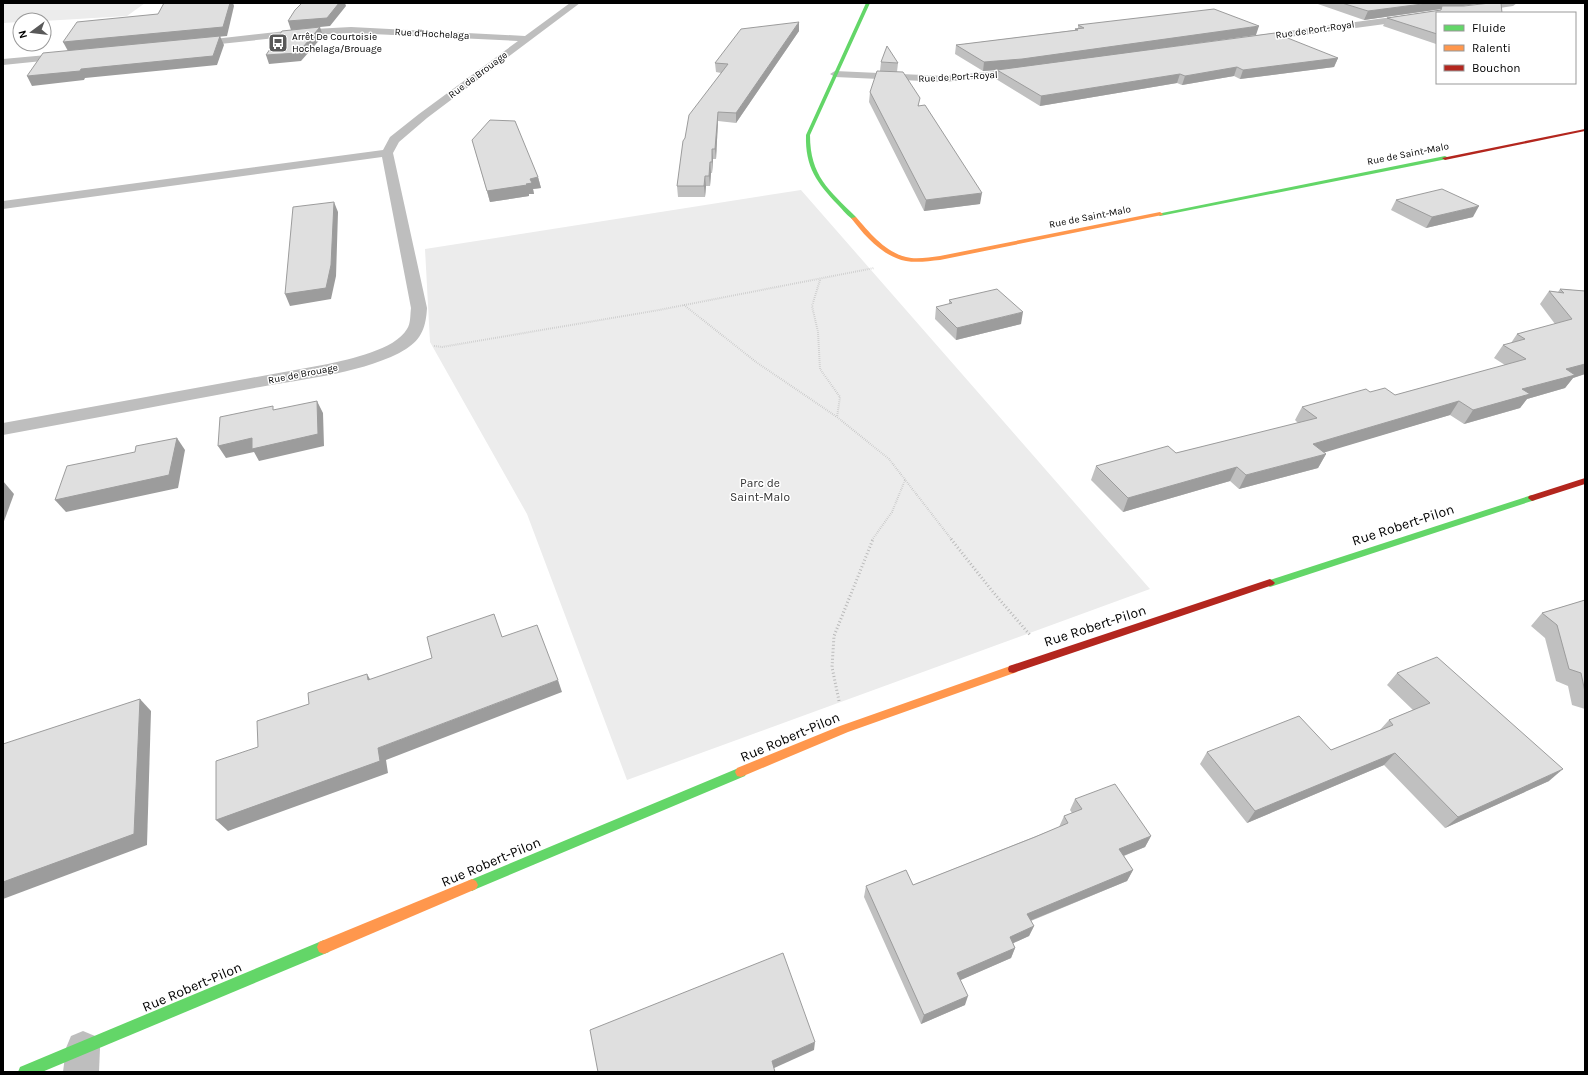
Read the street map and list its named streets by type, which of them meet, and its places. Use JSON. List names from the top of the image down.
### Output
{
  "streets": {
    "street": [
      "Rue de Port-Royal",
      "Rue d'Hochelaga",
      "Rue de Brouage",
      "Rue de Saint-Malo",
      "Rue Robert-Pilon"
    ]
  },
  "crossings": [
    ["Rue de Port-Royal", "Rue de Saint-Malo"],
    ["Rue d'Hochelaga", "Rue de Brouage"]
  ],
  "parks": ["Parc de Saint-Malo"],
  "places": {
    "bus stop": ["Arrêt De Courtoisie Hochelaga/Brouage"]
  },
  "legend": ["Fluide", "Ralenti", "Bouchon"],
  "north": "left"
}
